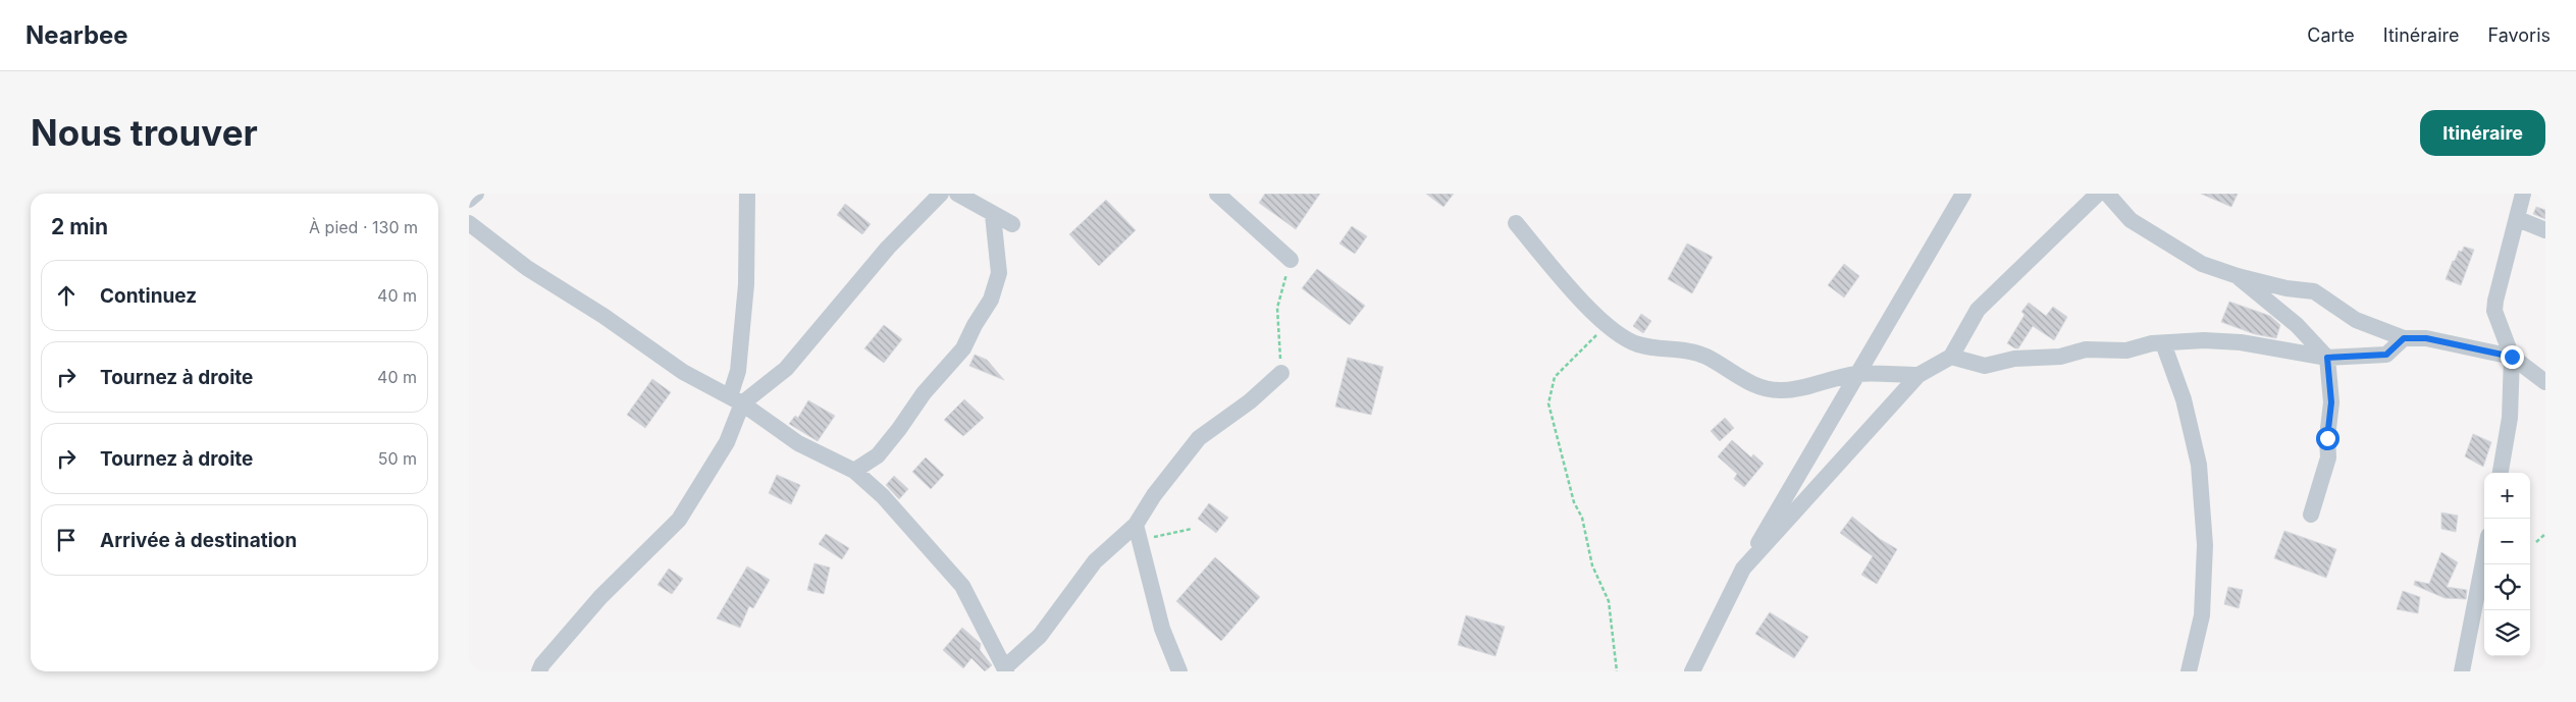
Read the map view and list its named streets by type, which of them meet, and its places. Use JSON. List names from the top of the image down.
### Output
{
  "page": {
    "header": "Nearbee",
    "nav": ["Carte", "Itinéraire", "Favoris"],
    "buttons": "Itinéraire",
    "title": "Nous trouver",
    "heading": ["2 min", "À pied · 130 m"],
    "list": [
      ["Continuez", "40 m"],
      ["Tournez à droite", "40 m"],
      ["Tournez à droite", "50 m"],
      "Arrivée à destination"
    ],
    "map_buttons": ["+", "−"]
  }
}
